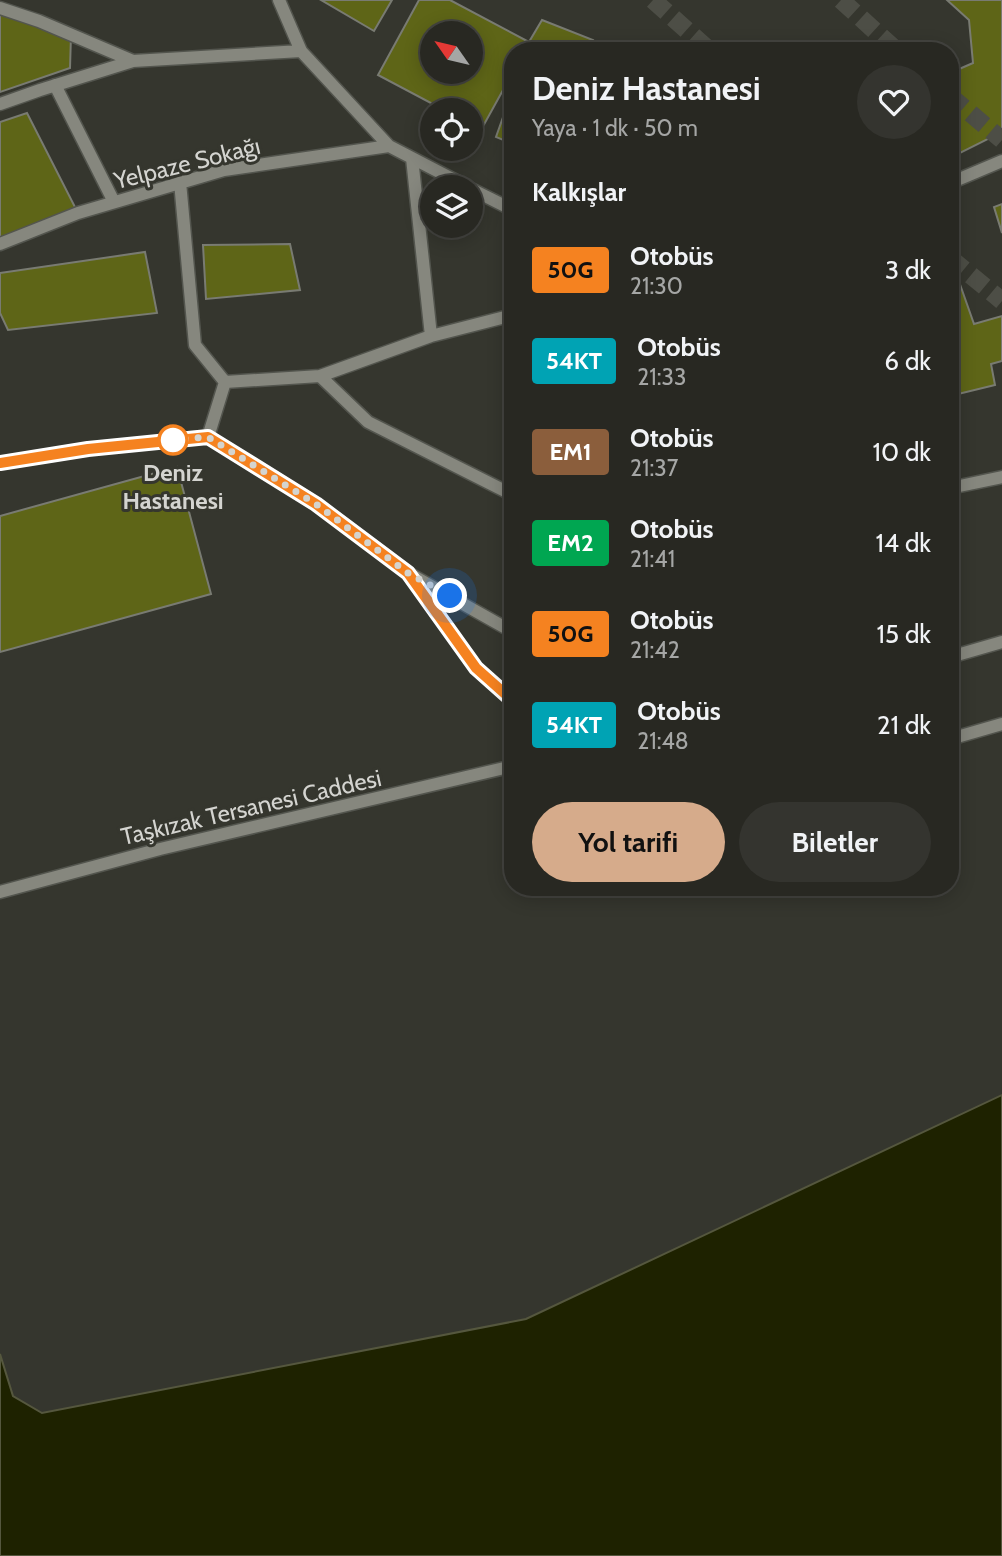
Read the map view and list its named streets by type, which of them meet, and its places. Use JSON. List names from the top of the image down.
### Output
{
  "streets": {
    "street": ["Yelpaze Sokağı", "Taşkızak Tersanesi Caddesi"]
  },
  "places": ["Deniz Hastanesi"],
  "lines": ["bus line 50G"],
  "north": "top left",
  "page": {
    "heading": [
      ["Deniz Hastanesi", "Yaya · 1 dk · 50 m"],
      "Kalkışlar"
    ],
    "list": [
      {
        "mark": "50G",
        "name": "Otobüs",
        "note": "21:30",
        "value": "3 dk"
      },
      {
        "mark": "54KT",
        "name": "Otobüs",
        "note": "21:33",
        "value": "6 dk"
      },
      {
        "mark": "EM1",
        "name": "Otobüs",
        "note": "21:37",
        "value": "10 dk"
      },
      {
        "mark": "EM2",
        "name": "Otobüs",
        "note": "21:41",
        "value": "14 dk"
      },
      {
        "mark": "50G",
        "name": "Otobüs",
        "note": "21:42",
        "value": "15 dk"
      },
      {
        "mark": "54KT",
        "name": "Otobüs",
        "note": "21:48",
        "value": "21 dk"
      }
    ],
    "buttons": ["Yol tarifi", "Biletler"]
  }
}
